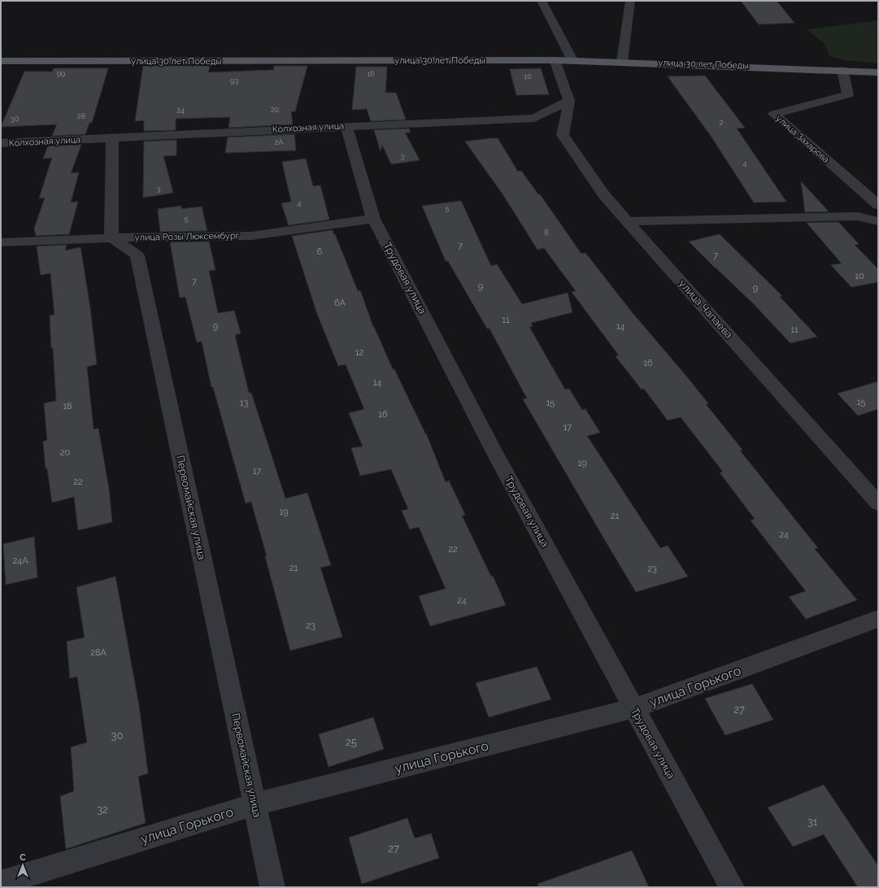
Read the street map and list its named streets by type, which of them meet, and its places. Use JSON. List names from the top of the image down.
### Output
{
  "streets": {
    "main road": ["улица 30 лет Победы"],
    "street": [
      "Колхозная улица",
      "улица Захарова",
      "улица Розы Люксембург",
      "Трудовая улица",
      "улица Чапаева",
      "Первомайская улица",
      "улица Горького"
    ]
  },
  "crossings": [
    ["улица 30 лет Победы", "улица Захарова"],
    ["Колхозная улица", "Трудовая улица"],
    ["Колхозная улица", "улица Чапаева"],
    ["улица Розы Люксембург", "Трудовая улица"],
    ["улица Розы Люксембург", "Первомайская улица"],
    ["Трудовая улица", "улица Горького"],
    ["Первомайская улица", "улица Горького"]
  ],
  "house_numbers": [
    "99",
    "16",
    "10",
    "93",
    "20",
    "24",
    "28",
    "30",
    "2",
    "2А",
    "3",
    "4",
    "3",
    "4",
    "5",
    "5",
    "8",
    "7",
    "6",
    "7",
    "10",
    "7",
    "9",
    "9",
    "6А",
    "11",
    "9",
    "14",
    "11",
    "12",
    "16",
    "14",
    "15",
    "13",
    "15",
    "18",
    "16",
    "17",
    "20",
    "19",
    "17",
    "22",
    "19",
    "21",
    "24",
    "22",
    "24А",
    "21",
    "23",
    "24",
    "23",
    "28А",
    "27",
    "30",
    "25",
    "32",
    "31",
    "27"
  ],
  "north": "top"
}
